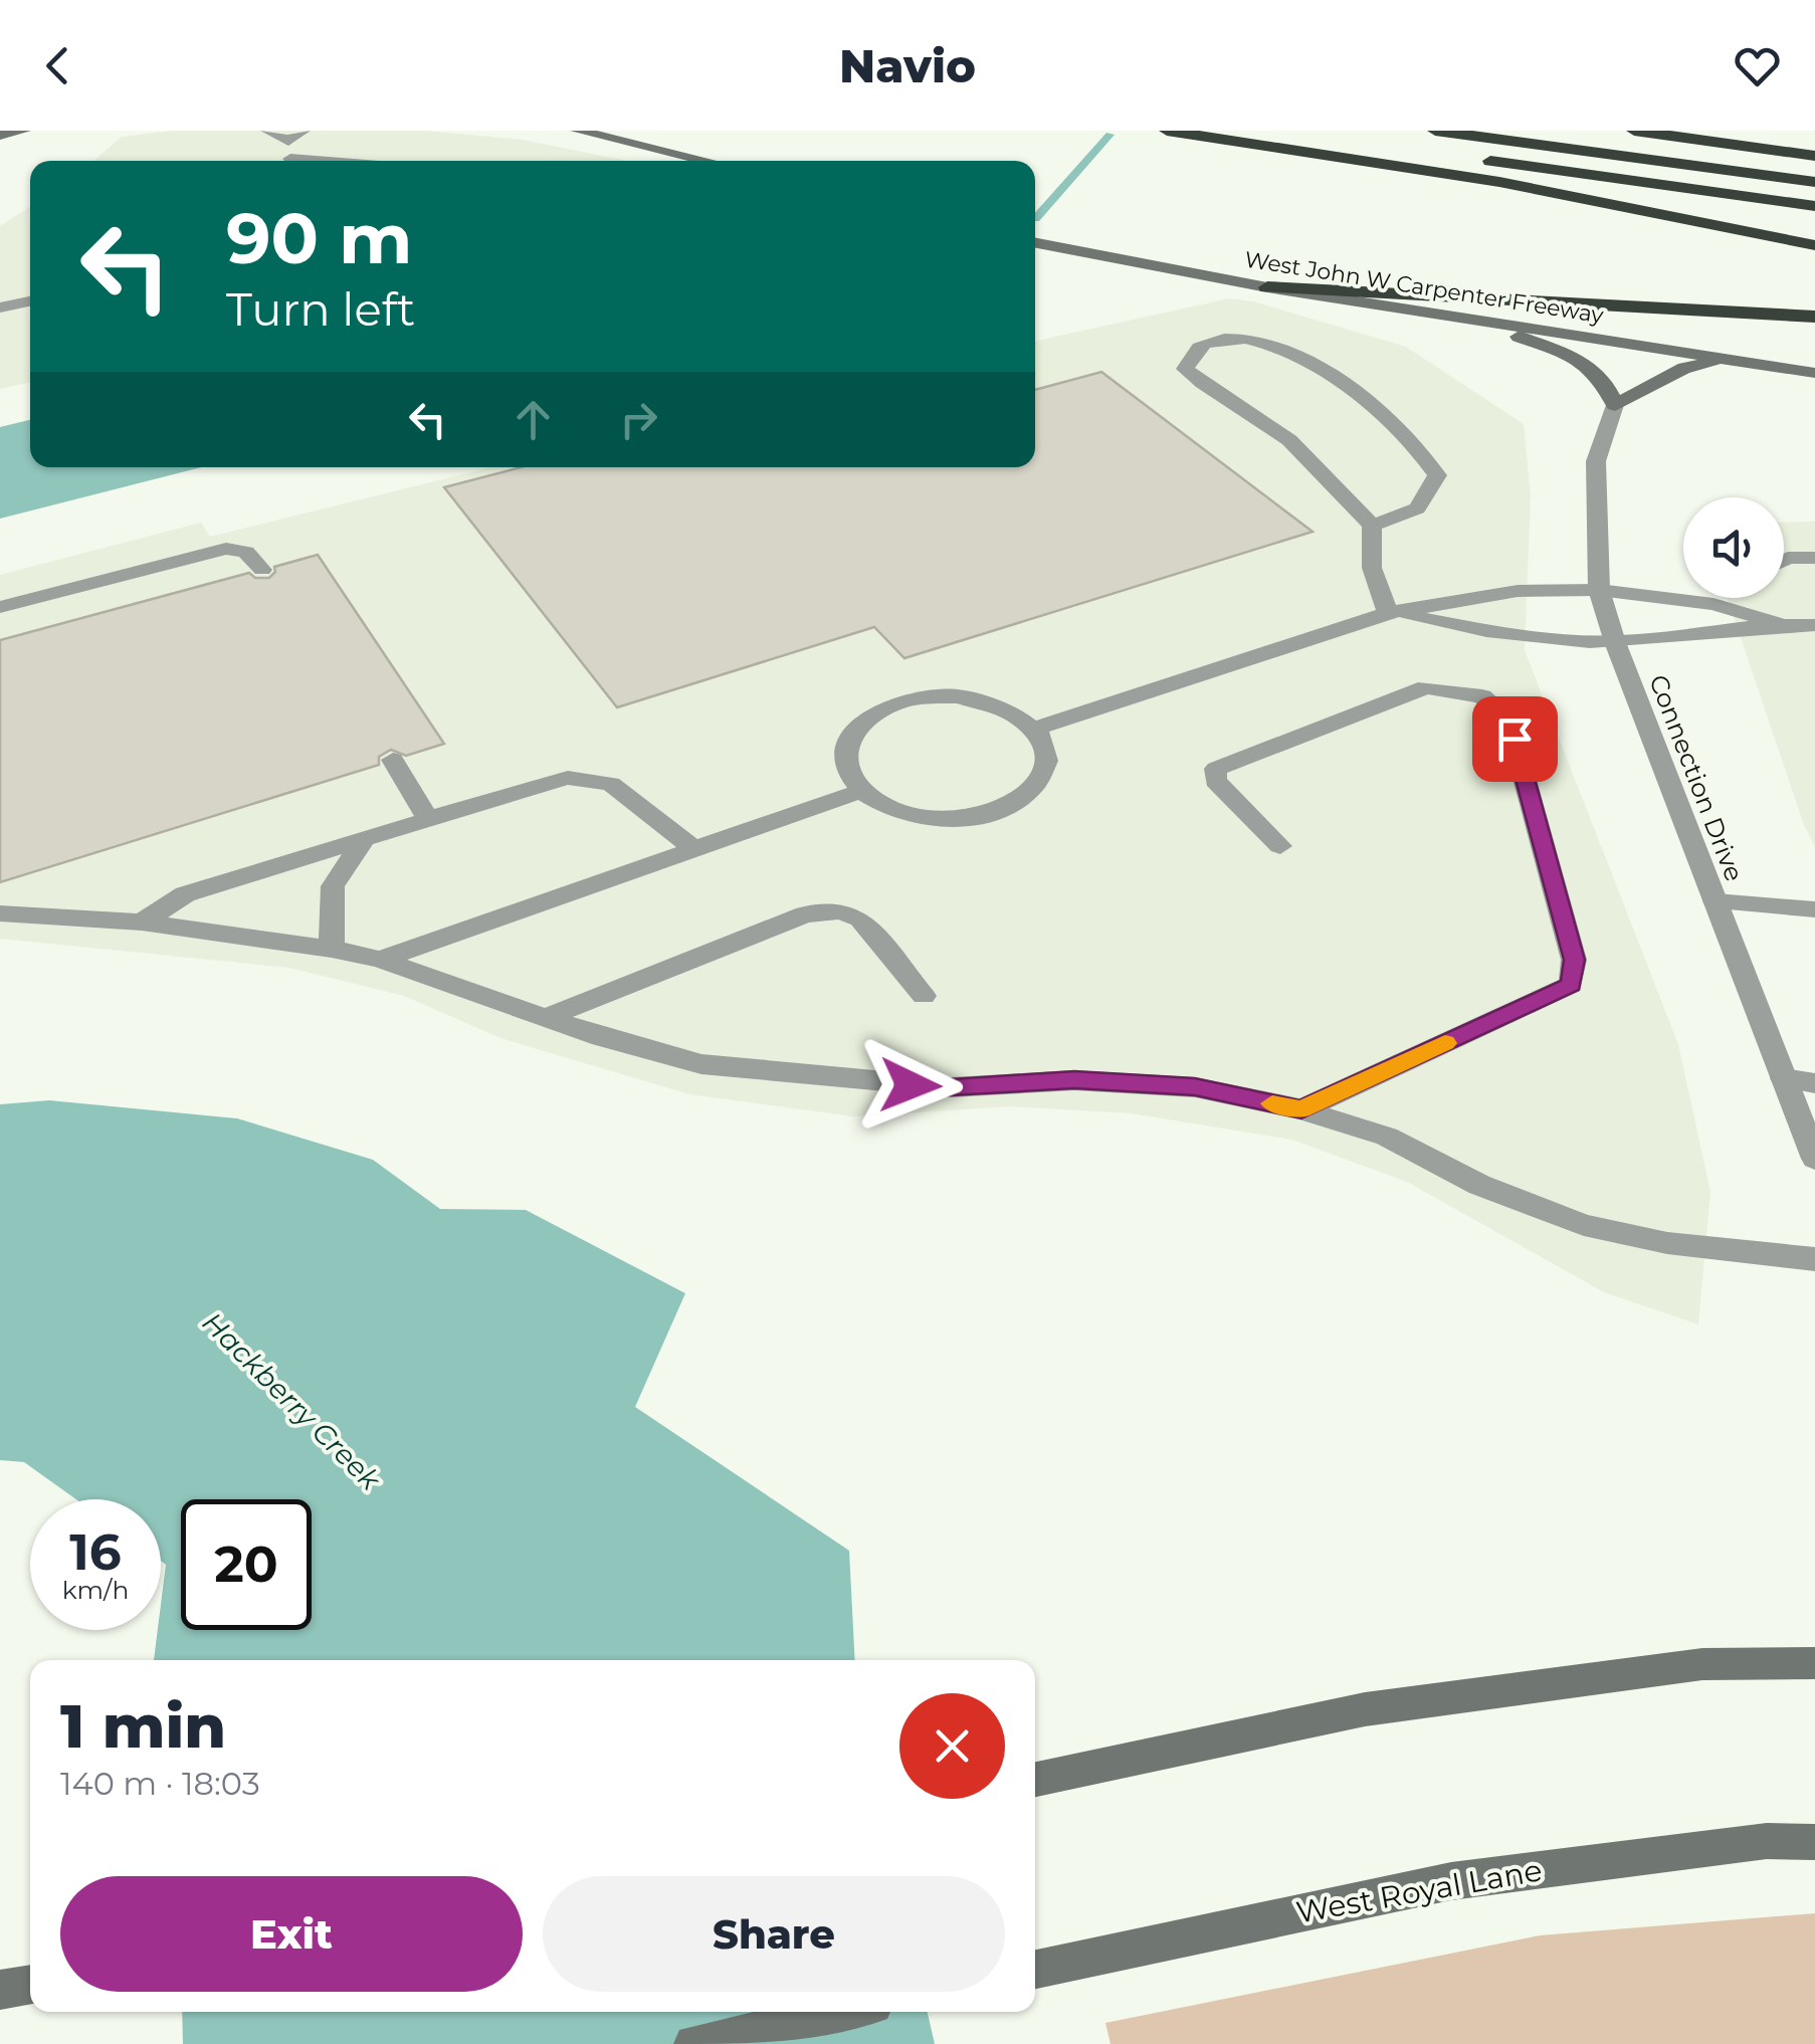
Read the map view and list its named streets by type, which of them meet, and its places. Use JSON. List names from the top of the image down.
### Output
{
  "streets": {
    "main road": ["West John W Carpenter Freeway", "West Royal Lane"],
    "street": ["Connection Drive"]
  },
  "water": ["Hackberry Creek"],
  "page": {
    "header": "Navio",
    "turn": ["90 m", "Turn left"],
    "speed": "16 km/h",
    "limit": "20",
    "heading": ["1 min", "140 m · 18:03"],
    "buttons": ["Exit", "Share"]
  }
}
